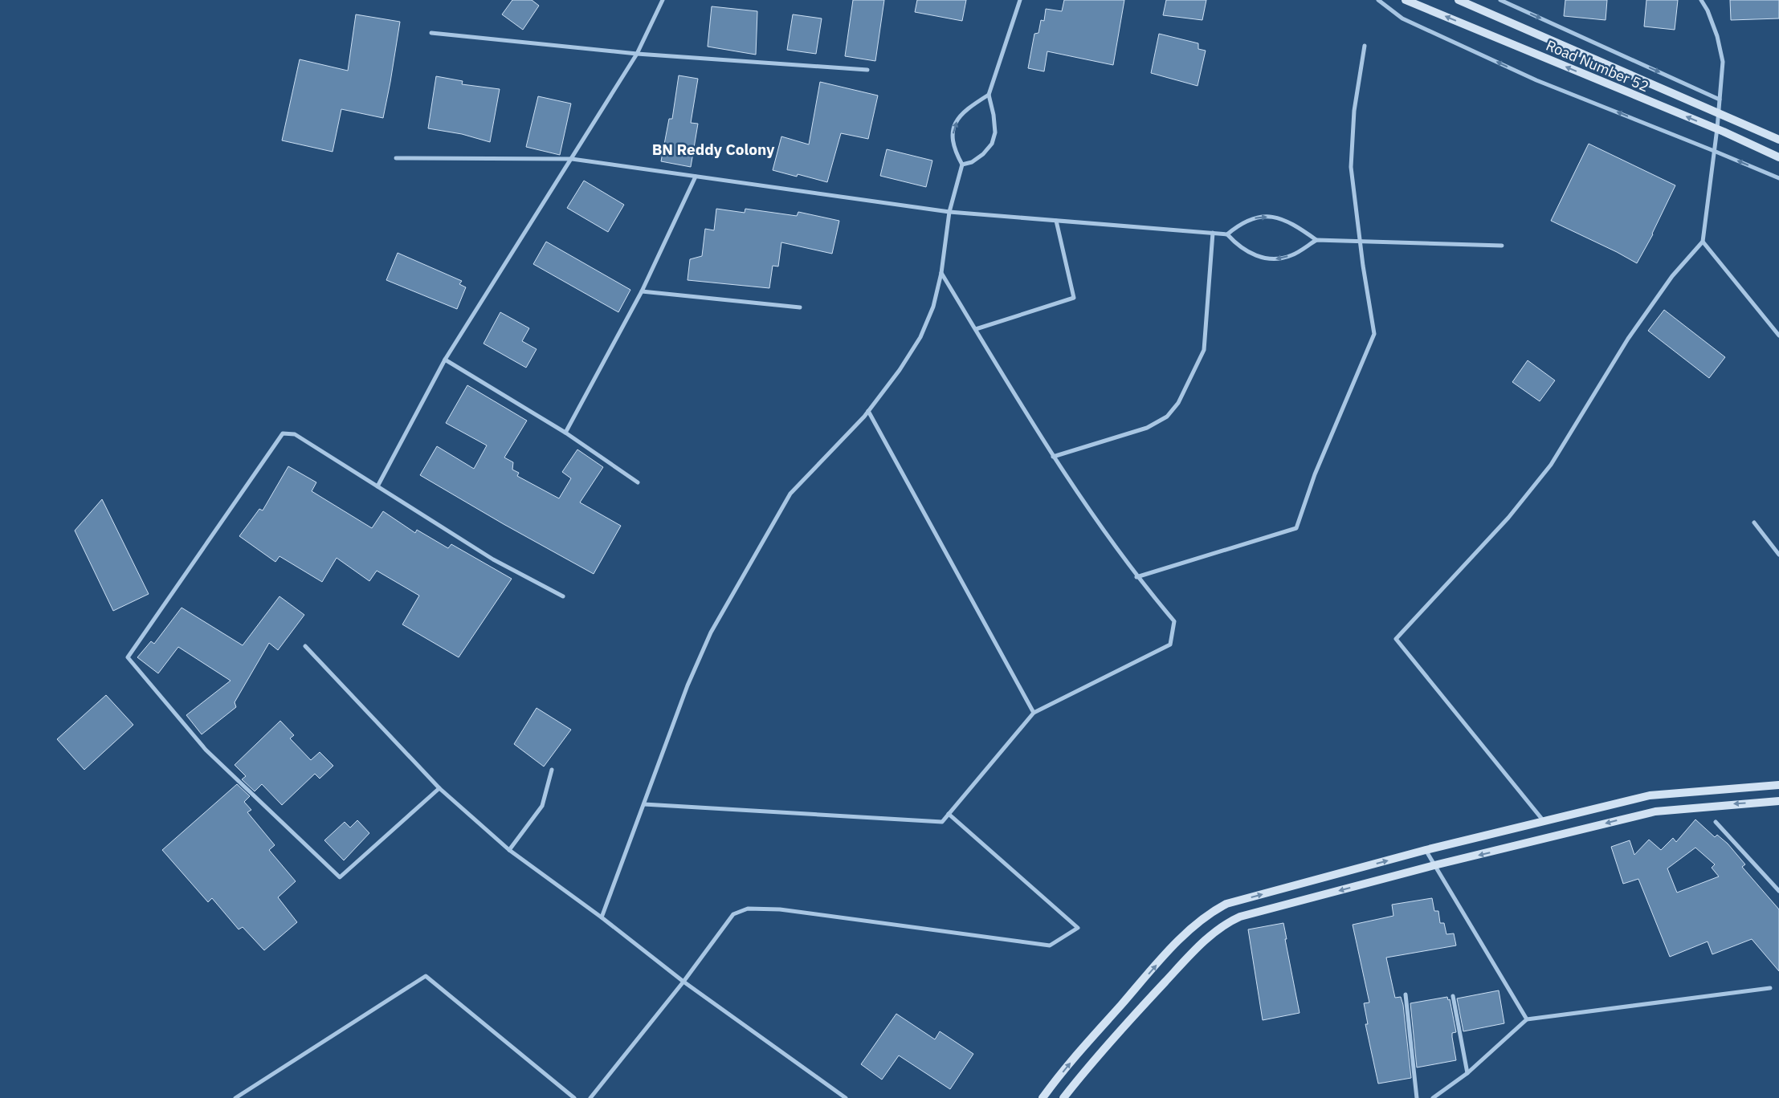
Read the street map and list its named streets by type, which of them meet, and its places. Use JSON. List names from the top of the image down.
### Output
{
  "streets": {
    "street": ["Road Number 52"]
  },
  "districts": ["BN Reddy Colony"]
}
